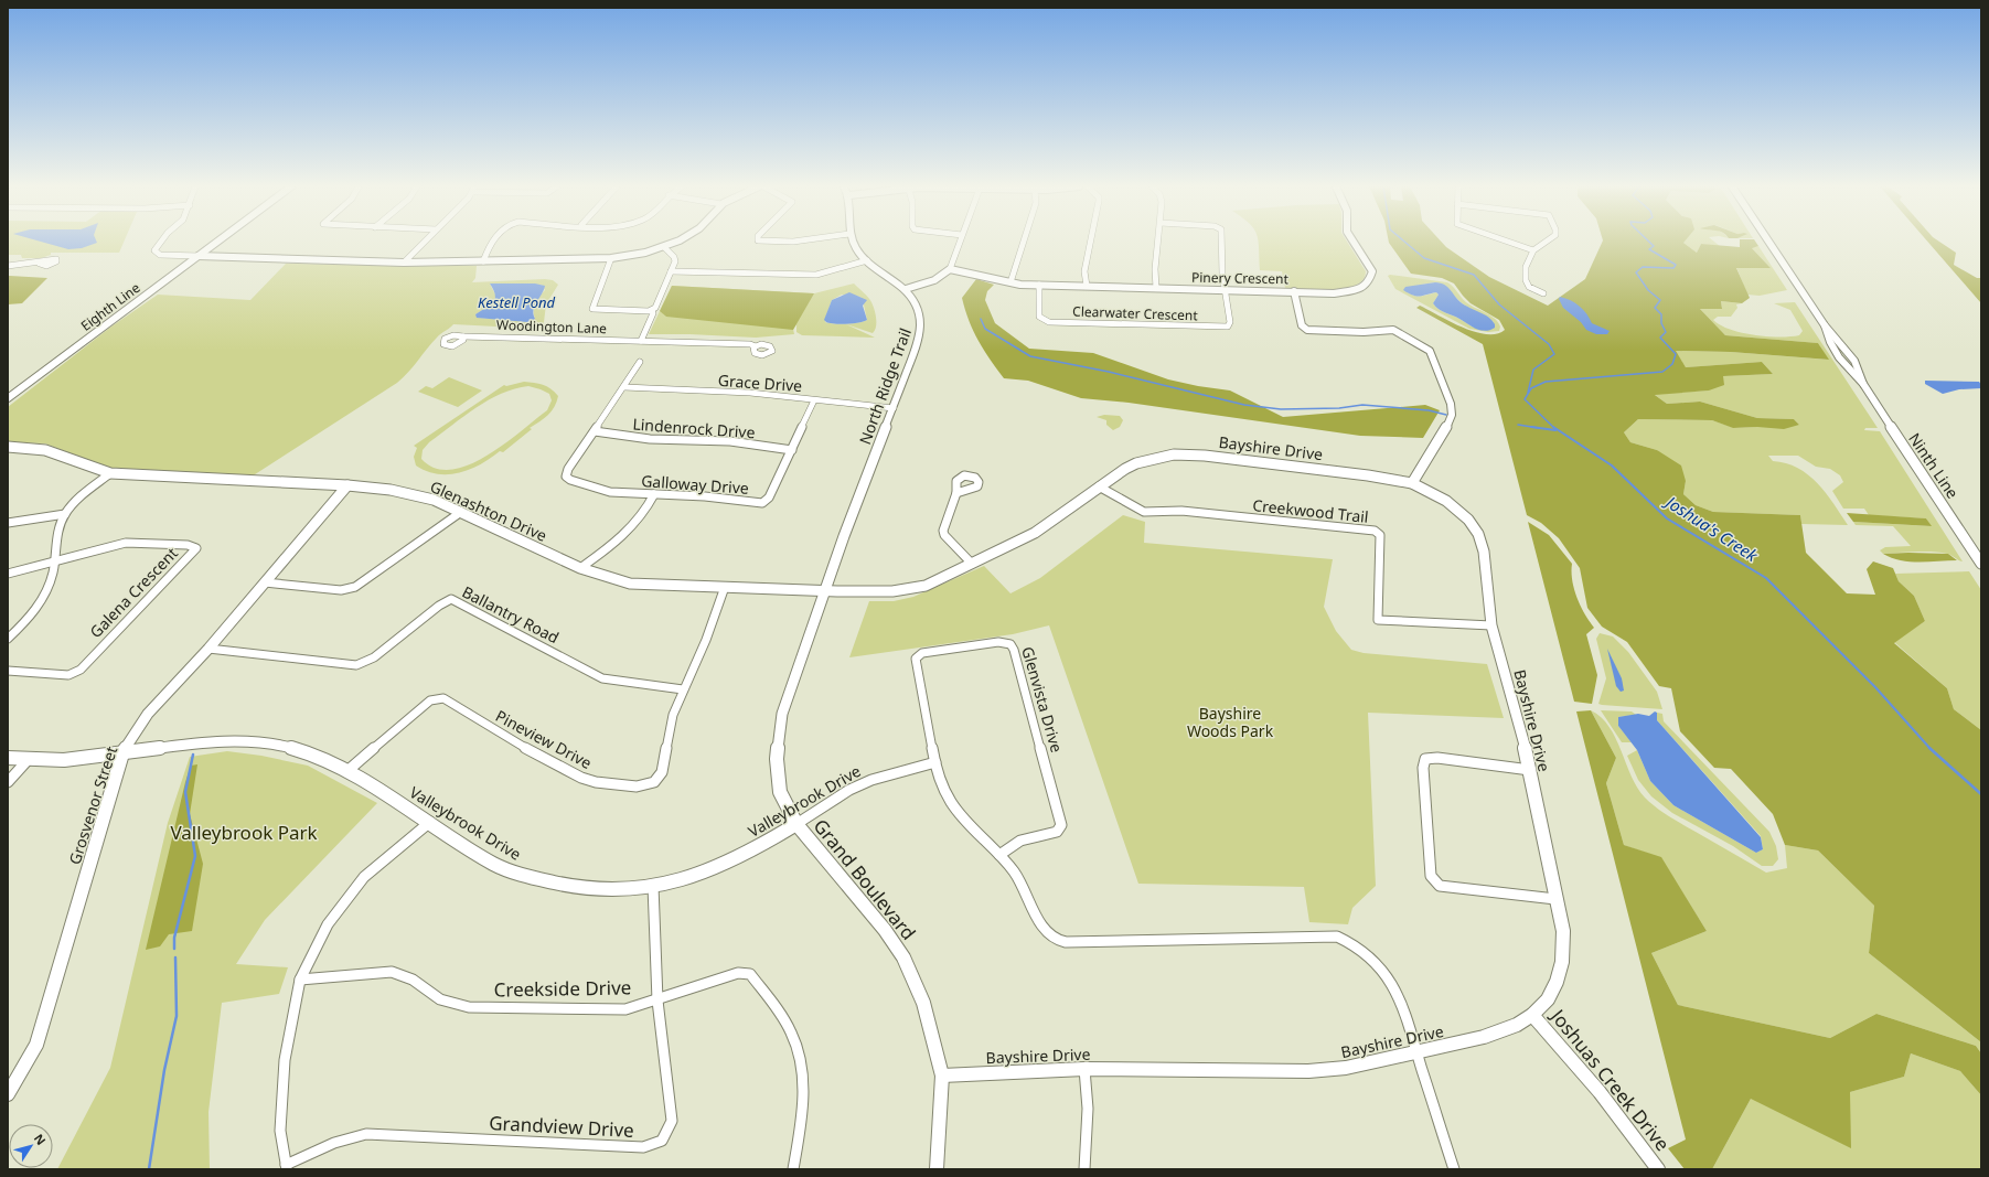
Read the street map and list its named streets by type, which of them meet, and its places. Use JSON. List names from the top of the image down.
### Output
{
  "streets": {
    "street": [
      "Pinery Crescent",
      "Eighth Line",
      "Clearwater Crescent",
      "Woodington Lane",
      "Grace Drive",
      "North Ridge Trail",
      "Lindenrock Drive",
      "Bayshire Drive",
      "Ninth Line",
      "Galloway Drive",
      "Glenashton Drive",
      "Creekwood Trail",
      "Galena Crescent",
      "Ballantry Road",
      "Glenvista Drive",
      "Pineview Drive",
      "Valleybrook Drive",
      "Grosvenor Street",
      "Grand Boulevard",
      "Creekside Drive",
      "Joshuas Creek Drive",
      "Grandview Drive"
    ]
  },
  "crossings": [
    ["Pinery Crescent", "Clearwater Crescent"],
    ["Grace Drive", "North Ridge Trail"],
    ["Grace Drive", "Galloway Drive"],
    ["North Ridge Trail", "Bayshire Drive"],
    ["North Ridge Trail", "Glenashton Drive"],
    ["North Ridge Trail", "Grand Boulevard"],
    ["Lindenrock Drive", "Galloway Drive"],
    ["Bayshire Drive", "Glenashton Drive"],
    ["Bayshire Drive", "Creekwood Trail"],
    ["Bayshire Drive", "Glenvista Drive"],
    ["Bayshire Drive", "Grand Boulevard"],
    ["Bayshire Drive", "Joshuas Creek Drive"],
    ["Glenashton Drive", "Pineview Drive"],
    ["Glenashton Drive", "Grosvenor Street"],
    ["Glenashton Drive", "Grand Boulevard"],
    ["Ballantry Road", "Pineview Drive"],
    ["Ballantry Road", "Grosvenor Street"],
    ["Glenvista Drive", "Valleybrook Drive"],
    ["Pineview Drive", "Valleybrook Drive"],
    ["Valleybrook Drive", "Grosvenor Street"],
    ["Valleybrook Drive", "Grand Boulevard"],
    ["Valleybrook Drive", "Grandview Drive"],
    ["Creekside Drive", "Grandview Drive"]
  ],
  "water": ["Kestell Pond", "Joshua's Creek"],
  "parks": ["Bayshire Woods Park", "Valleybrook Park"],
  "north": "top right"
}
